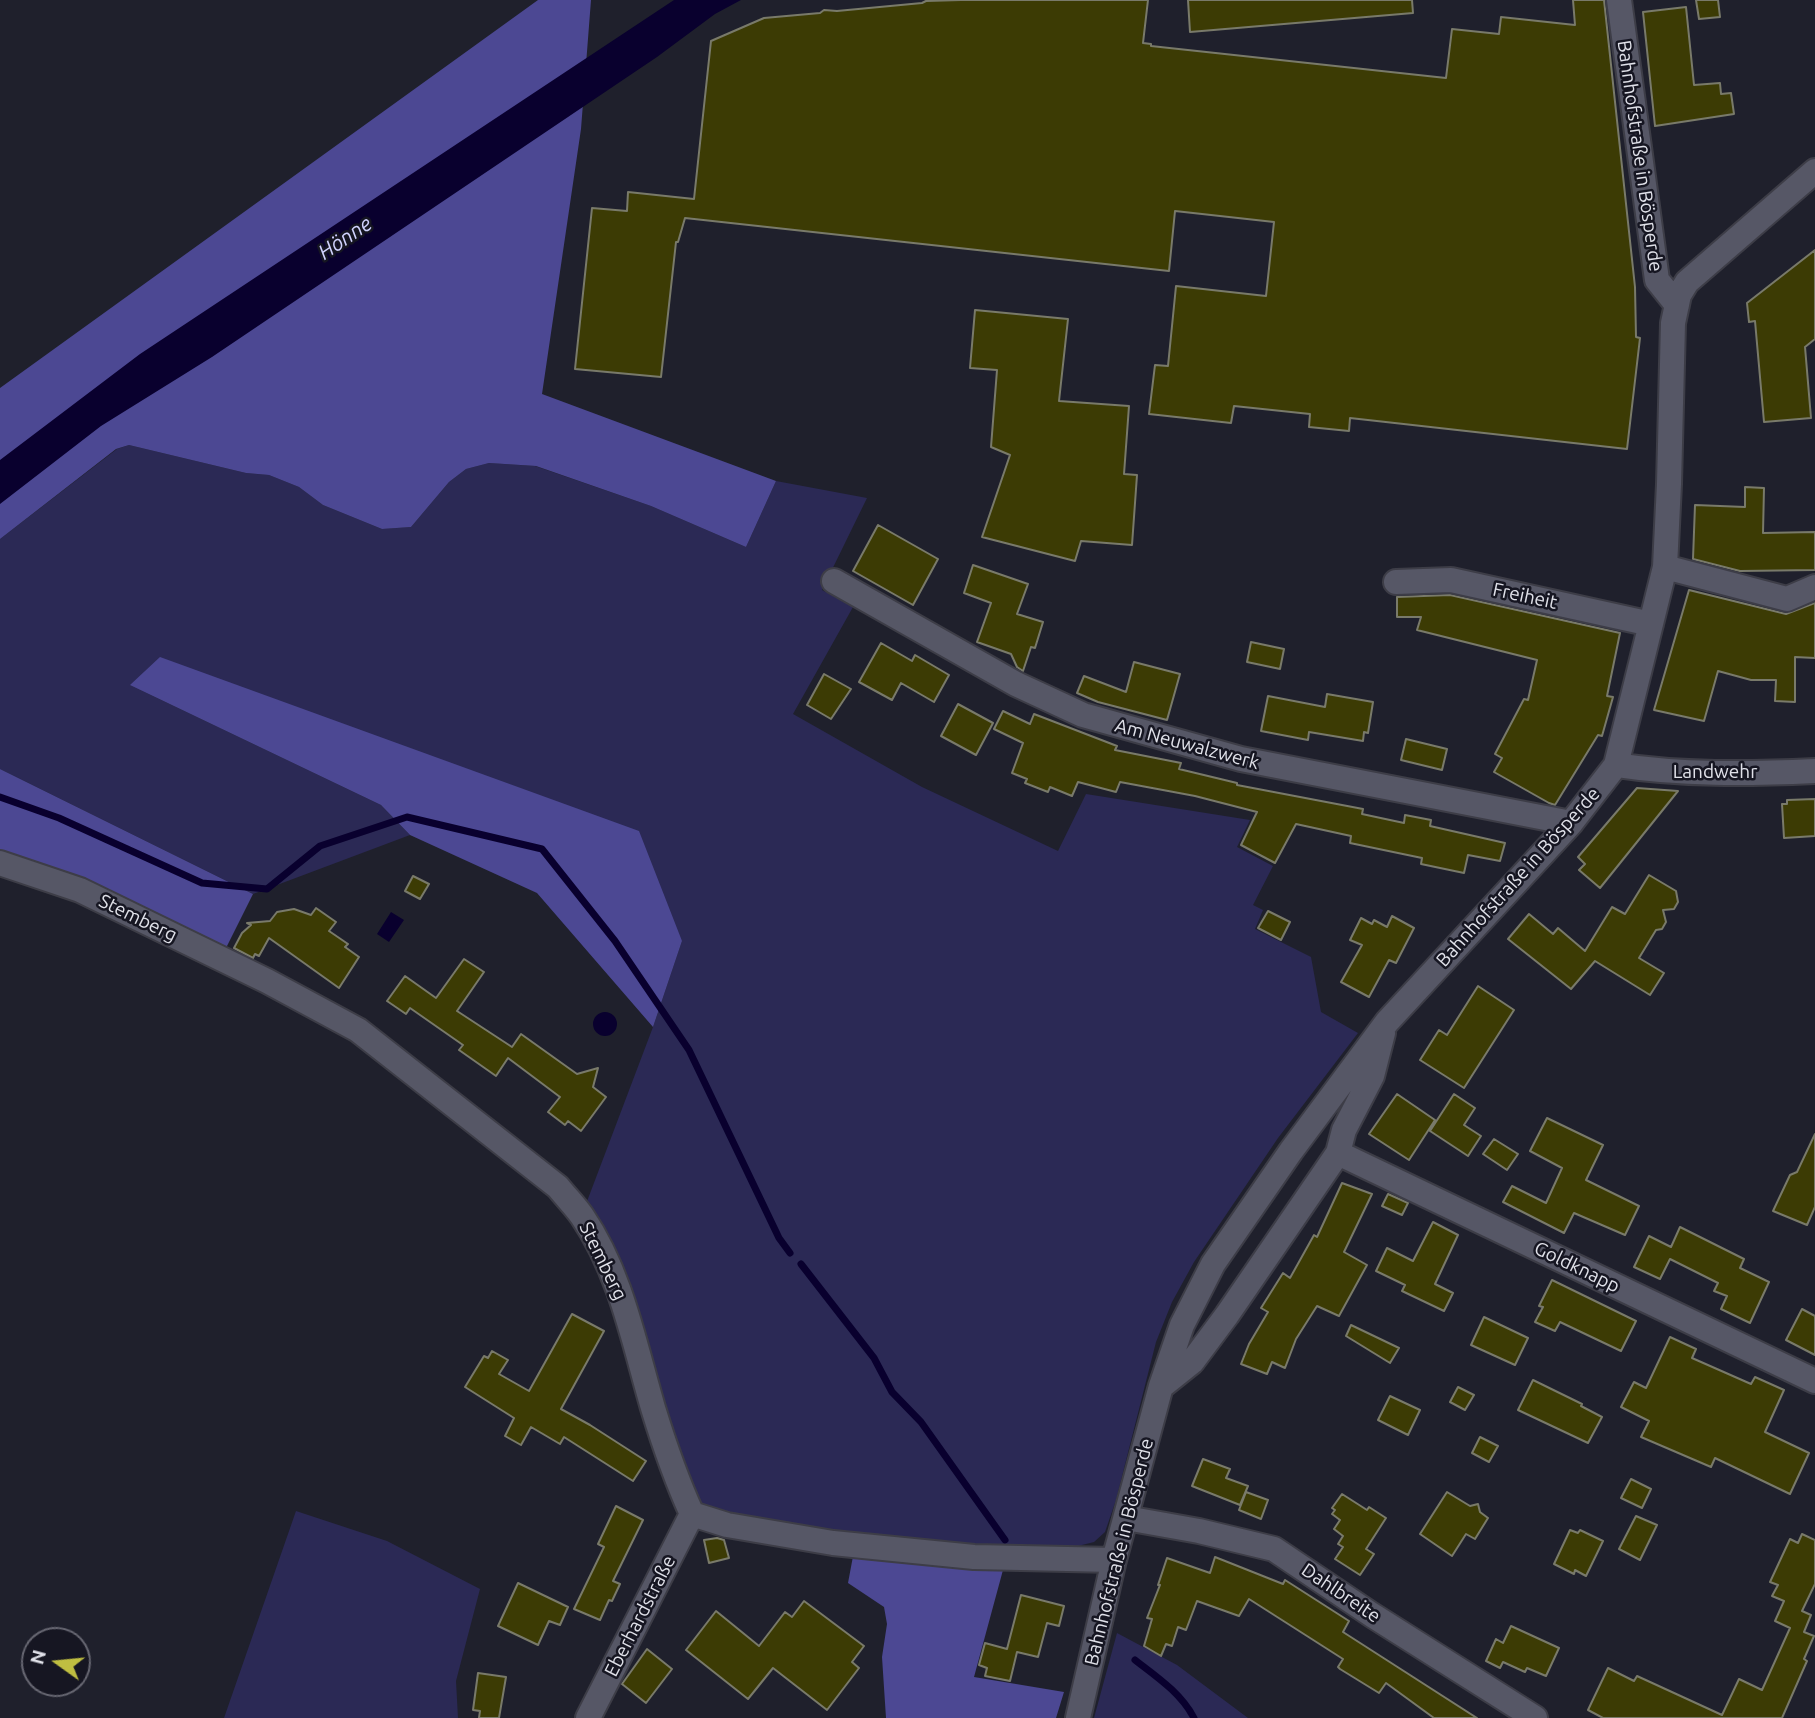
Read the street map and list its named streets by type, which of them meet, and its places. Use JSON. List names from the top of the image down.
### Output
{
  "streets": {
    "street": [
      "Bahnhofstraße in Bösperde",
      "Freiheit",
      "Am Neuwalzwerk",
      "Landwehr",
      "Stemberg",
      "Goldknapp",
      "Dahlbreite",
      "Eberhardstraße"
    ]
  },
  "crossings": [
    ["Bahnhofstraße in Bösperde", "Freiheit"],
    ["Bahnhofstraße in Bösperde", "Am Neuwalzwerk"],
    ["Bahnhofstraße in Bösperde", "Landwehr"],
    ["Bahnhofstraße in Bösperde", "Goldknapp"],
    ["Bahnhofstraße in Bösperde", "Dahlbreite"],
    ["Stemberg", "Eberhardstraße"]
  ],
  "water": ["Hönne"],
  "north": "left"
}
